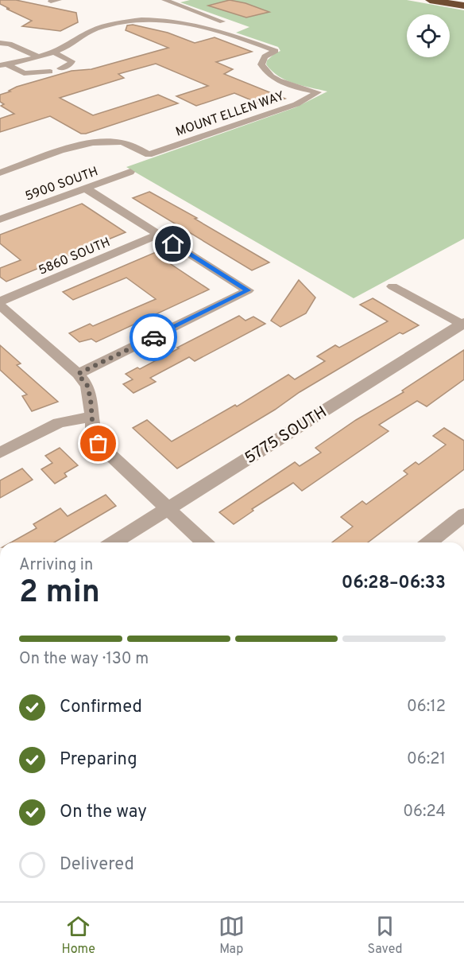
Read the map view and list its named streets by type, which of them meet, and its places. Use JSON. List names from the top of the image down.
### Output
{
  "streets": {
    "street": [
      "MOUNT ELLEN WAY",
      "5900 SOUTH",
      "5860 SOUTH",
      "5775 SOUTH"
    ]
  },
  "page": {
    "heading": ["2 min", "Arriving in", "06:28–06:33"],
    "bar": "On the way · 130 m",
    "list": [
      ["Confirmed", "06:12"],
      ["Preparing", "06:21"],
      ["On the way", "06:24"],
      "Delivered"
    ],
    "tabs": ["Home", "Map", "Saved"]
  }
}
